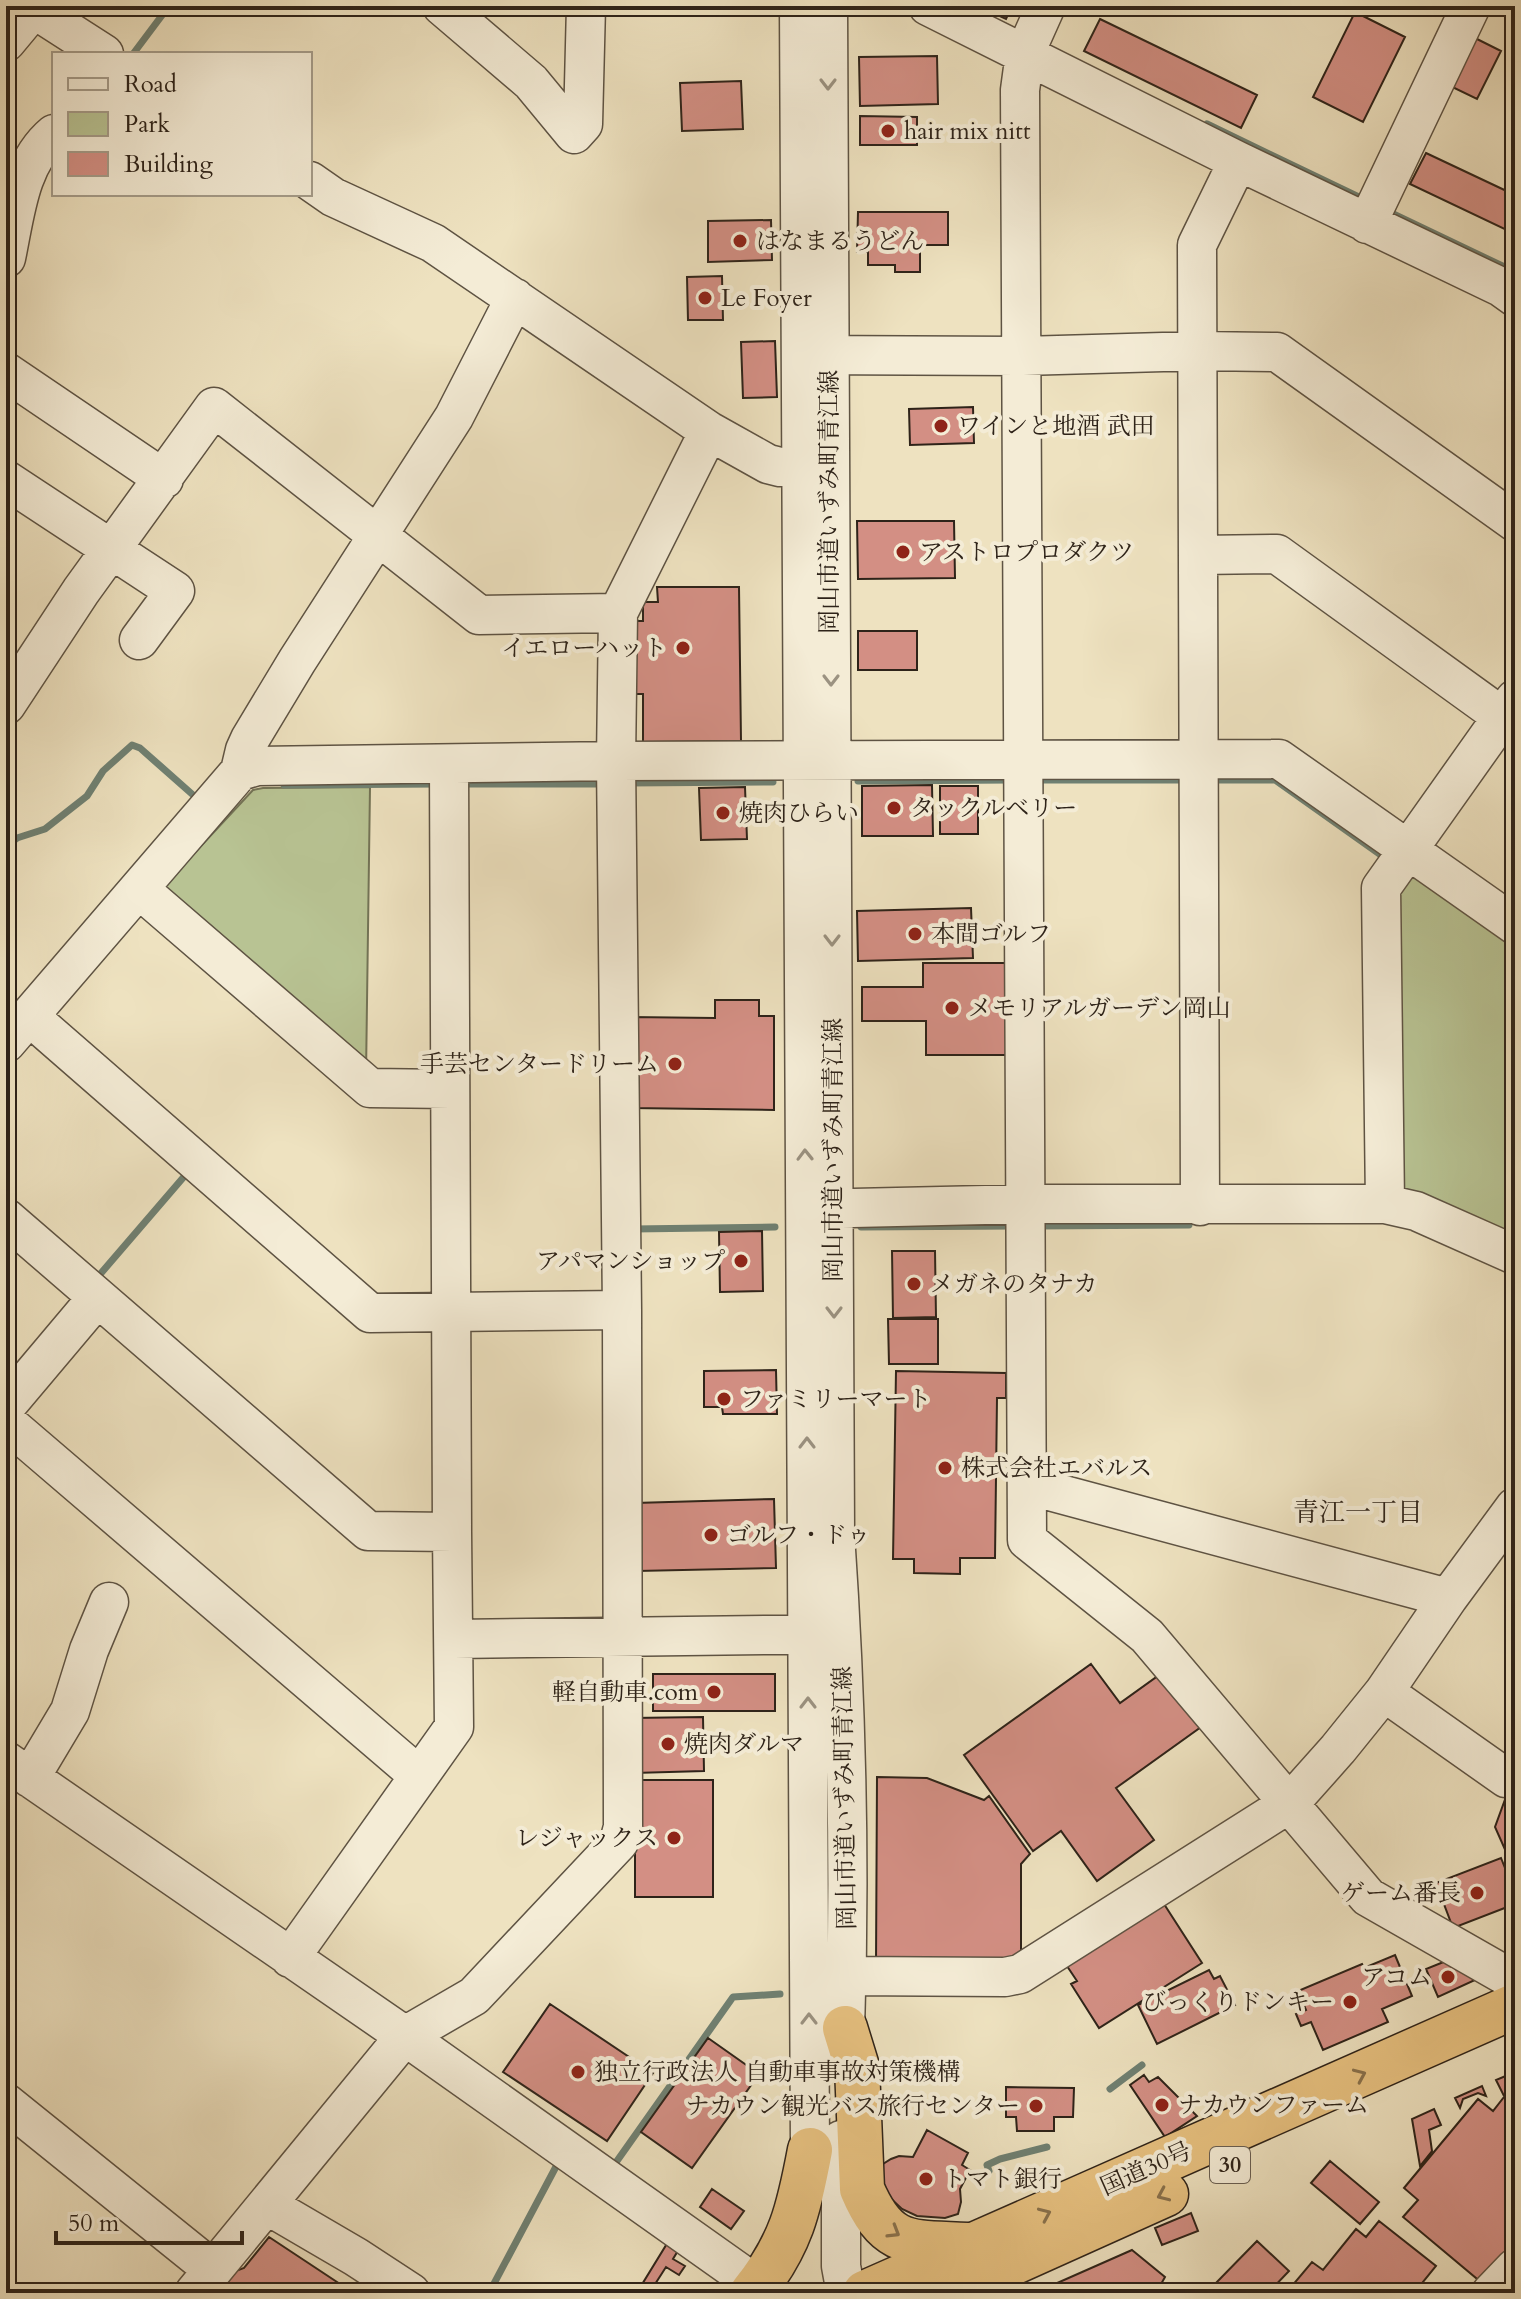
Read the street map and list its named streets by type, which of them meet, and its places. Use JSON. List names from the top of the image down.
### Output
{
  "streets": {
    "highway": ["30", "国道30号"],
    "street": ["岡山市道いずみ町青江線"]
  },
  "districts": ["青江一丁目"],
  "places": [
    "hair mix nitt",
    "はなまるうどん",
    "Le Foyer",
    "ワインと地酒 武田",
    "アストロプロダクツ",
    "イエローハット",
    "タックルベリー",
    "焼肉ひらい",
    "本間ゴルフ",
    "メモリアルガーデン岡山",
    "手芸センタードリーム",
    "アパマンショップ",
    "メガネのタナカ",
    "ファミリーマート",
    "株式会社エバルス",
    "ゴルフ・ドゥ",
    "軽自動車.com",
    "焼肉ダルマ",
    "レジャックス",
    "ゲーム番長",
    "アコム",
    "びっくりドンキー",
    "独立行政法人 自動車事故対策機構",
    "ナカウンファーム",
    "ナカウン観光バス旅行センター",
    "トマト銀行"
  ],
  "legend": ["Road", "Park", "Building"],
  "scale_bar": "50 m"
}
